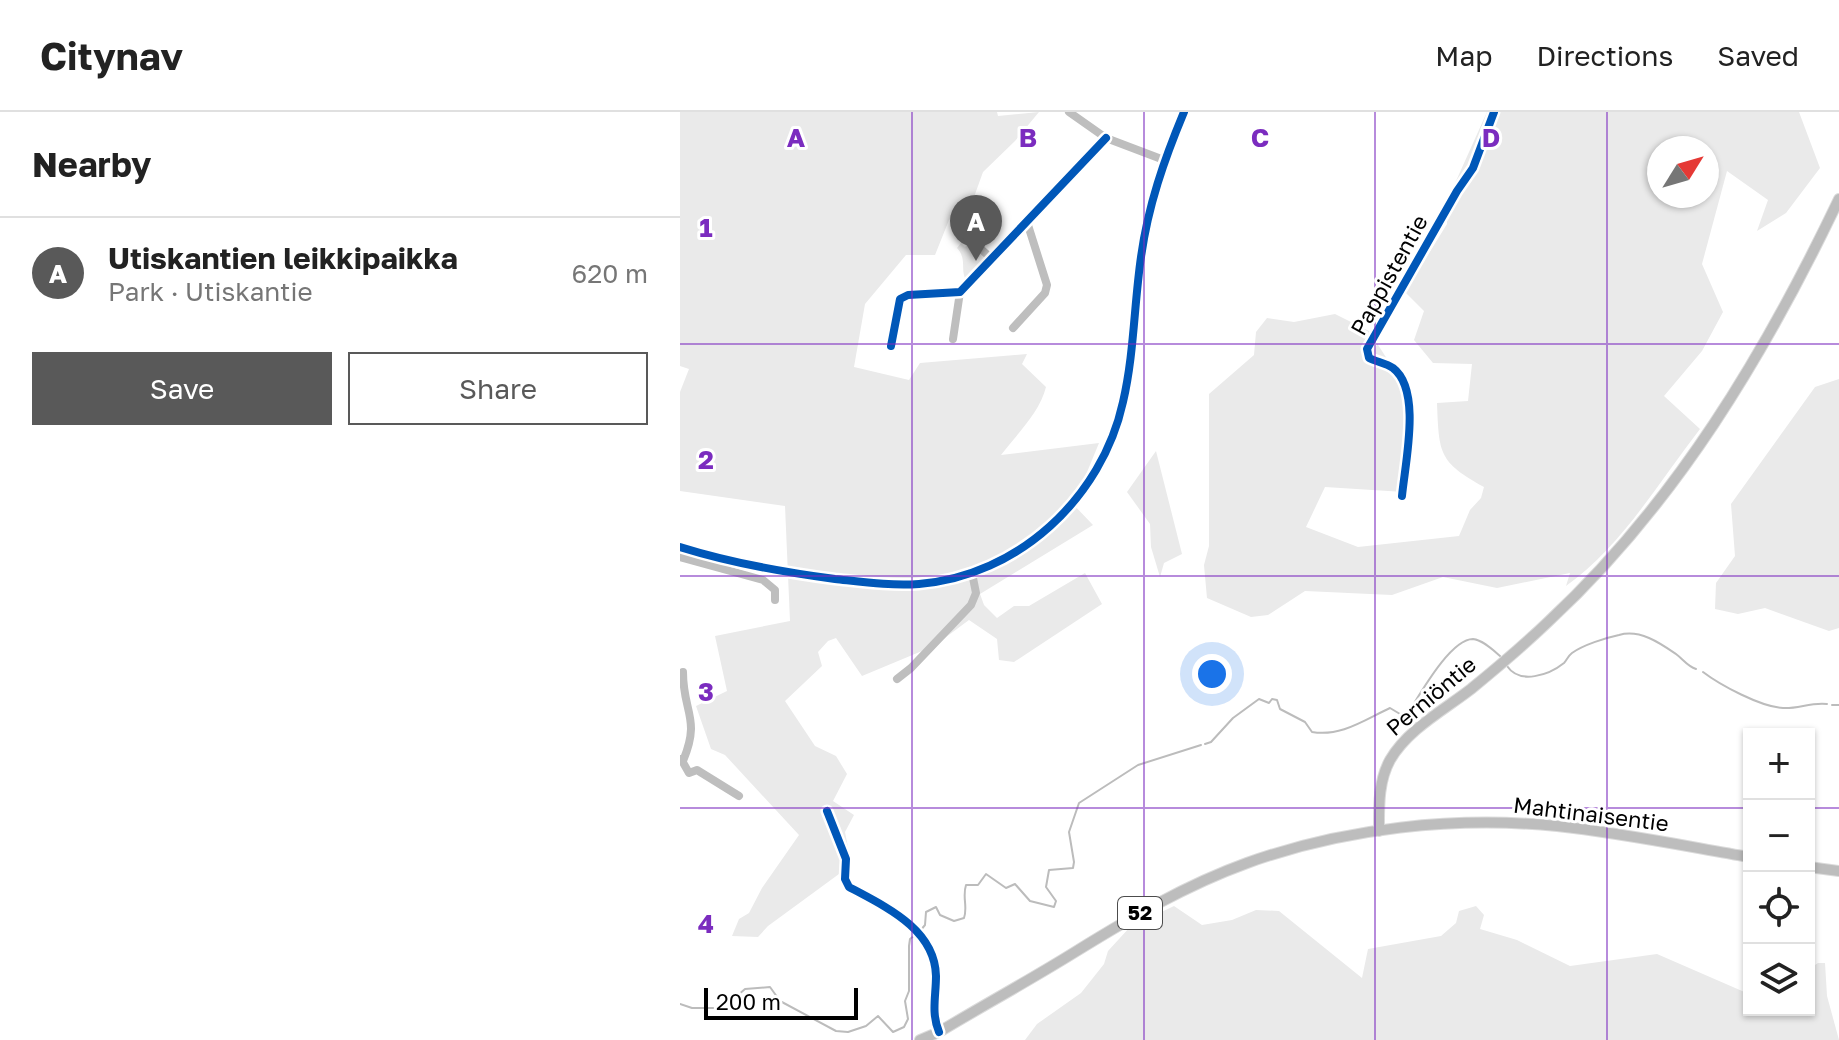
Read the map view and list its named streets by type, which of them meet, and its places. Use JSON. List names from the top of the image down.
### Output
{
  "streets": {
    "main road": ["Perniöntie", "Mahtinaisentie", "52"],
    "street": ["Pappistentie"]
  },
  "crossings": [
    ["Perniöntie", "Mahtinaisentie"],
    ["Perniöntie", "52"],
    ["Mahtinaisentie", "52"]
  ],
  "scale_bar": "200 m",
  "north": "top right",
  "page": {
    "header": "Citynav",
    "nav": ["Map", "Directions", "Saved"],
    "heading": "Nearby",
    "pins": "A",
    "list": [
      {
        "mark": "A",
        "name": "Utiskantien leikkipaikka",
        "note": "Park · Utiskantie",
        "value": "620 m"
      }
    ],
    "buttons": ["Save", "Share"],
    "map_buttons": ["+", "−"],
    "scale": "200 m"
  },
  "grid": {
    "columns": [
      "A",
      "B",
      "C",
      "D"
    ],
    "rows": [
      "1",
      "2",
      "3",
      "4"
    ]
  }
}
